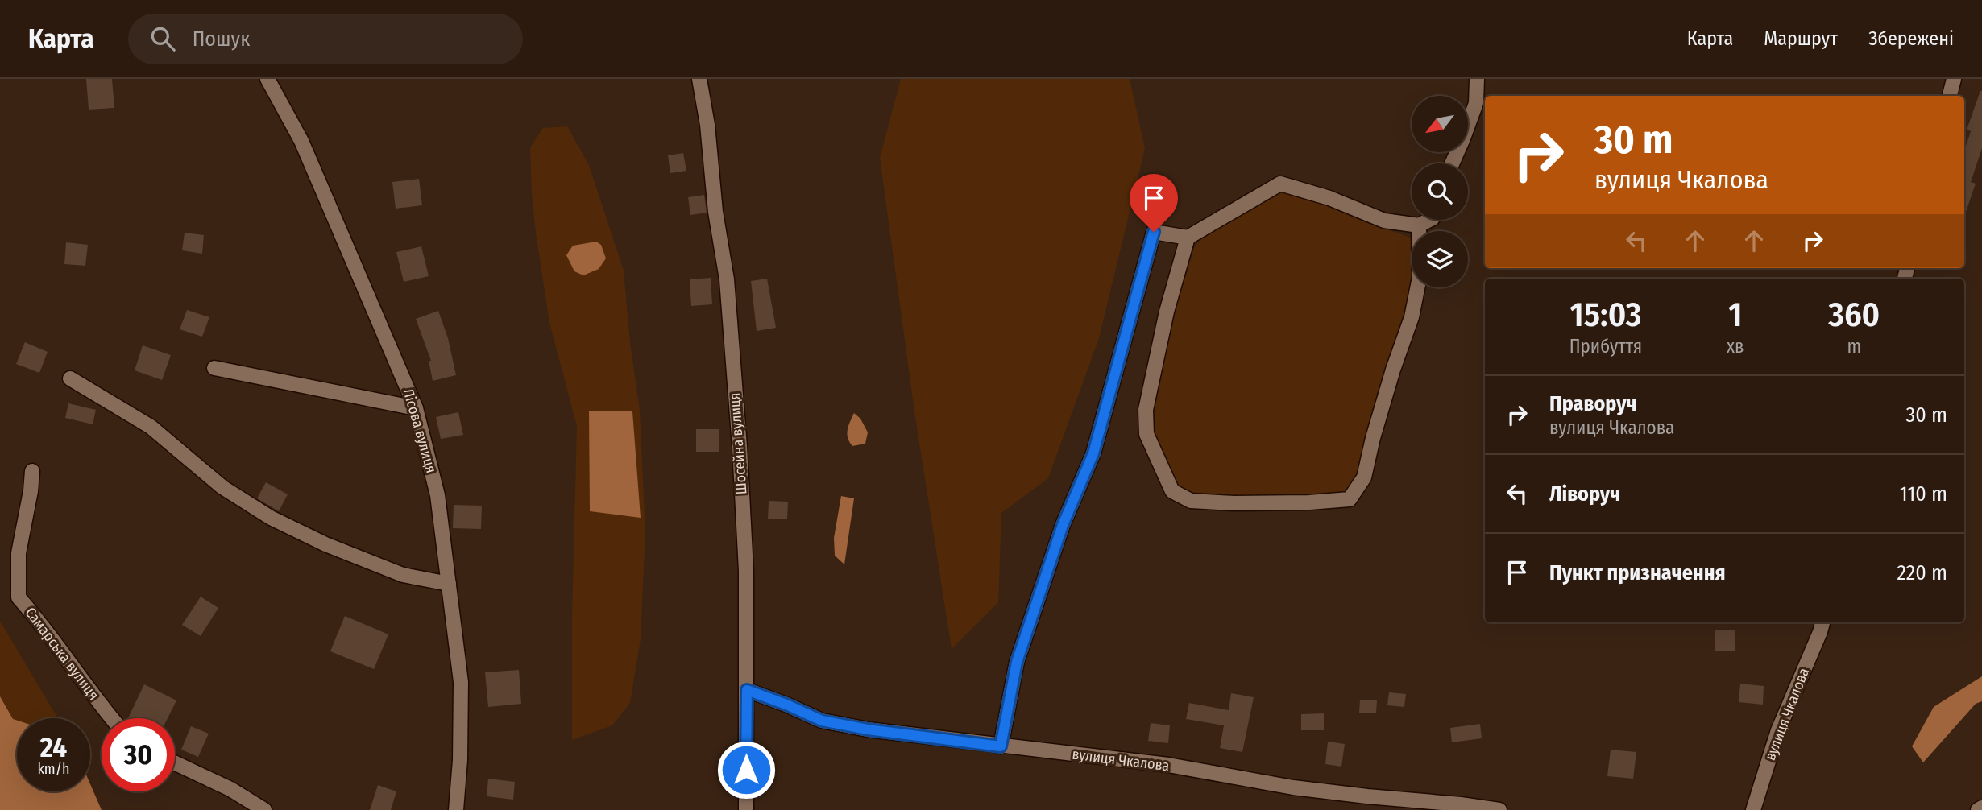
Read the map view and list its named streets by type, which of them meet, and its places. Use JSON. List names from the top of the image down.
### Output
{
  "streets": {
    "street": [
      "Лісова вулиця",
      "Шосейна вулиця",
      "Самарська вулиця",
      "вулиця Чкалова"
    ]
  },
  "crossings": [
    ["Шосейна вулиця", "вулиця Чкалова"]
  ],
  "north": "bottom left",
  "page": {
    "header": "Карта",
    "search": "Пошук",
    "nav": ["Карта", "Маршрут", "Збережені"],
    "turn": ["30 m", "вулиця Чкалова"],
    "eta": [
      "15:03",
      "Прибуття",
      "1",
      "хв",
      "360",
      "m"
    ],
    "list": [
      {
        "name": "Праворуч",
        "note": "вулиця Чкалова",
        "value": "30 m"
      },
      {
        "name": "Ліворуч",
        "value": "110 m"
      },
      {
        "name": "Пункт призначення",
        "value": "220 m"
      }
    ],
    "speed": "24 km/h",
    "limit": "30"
  }
}
